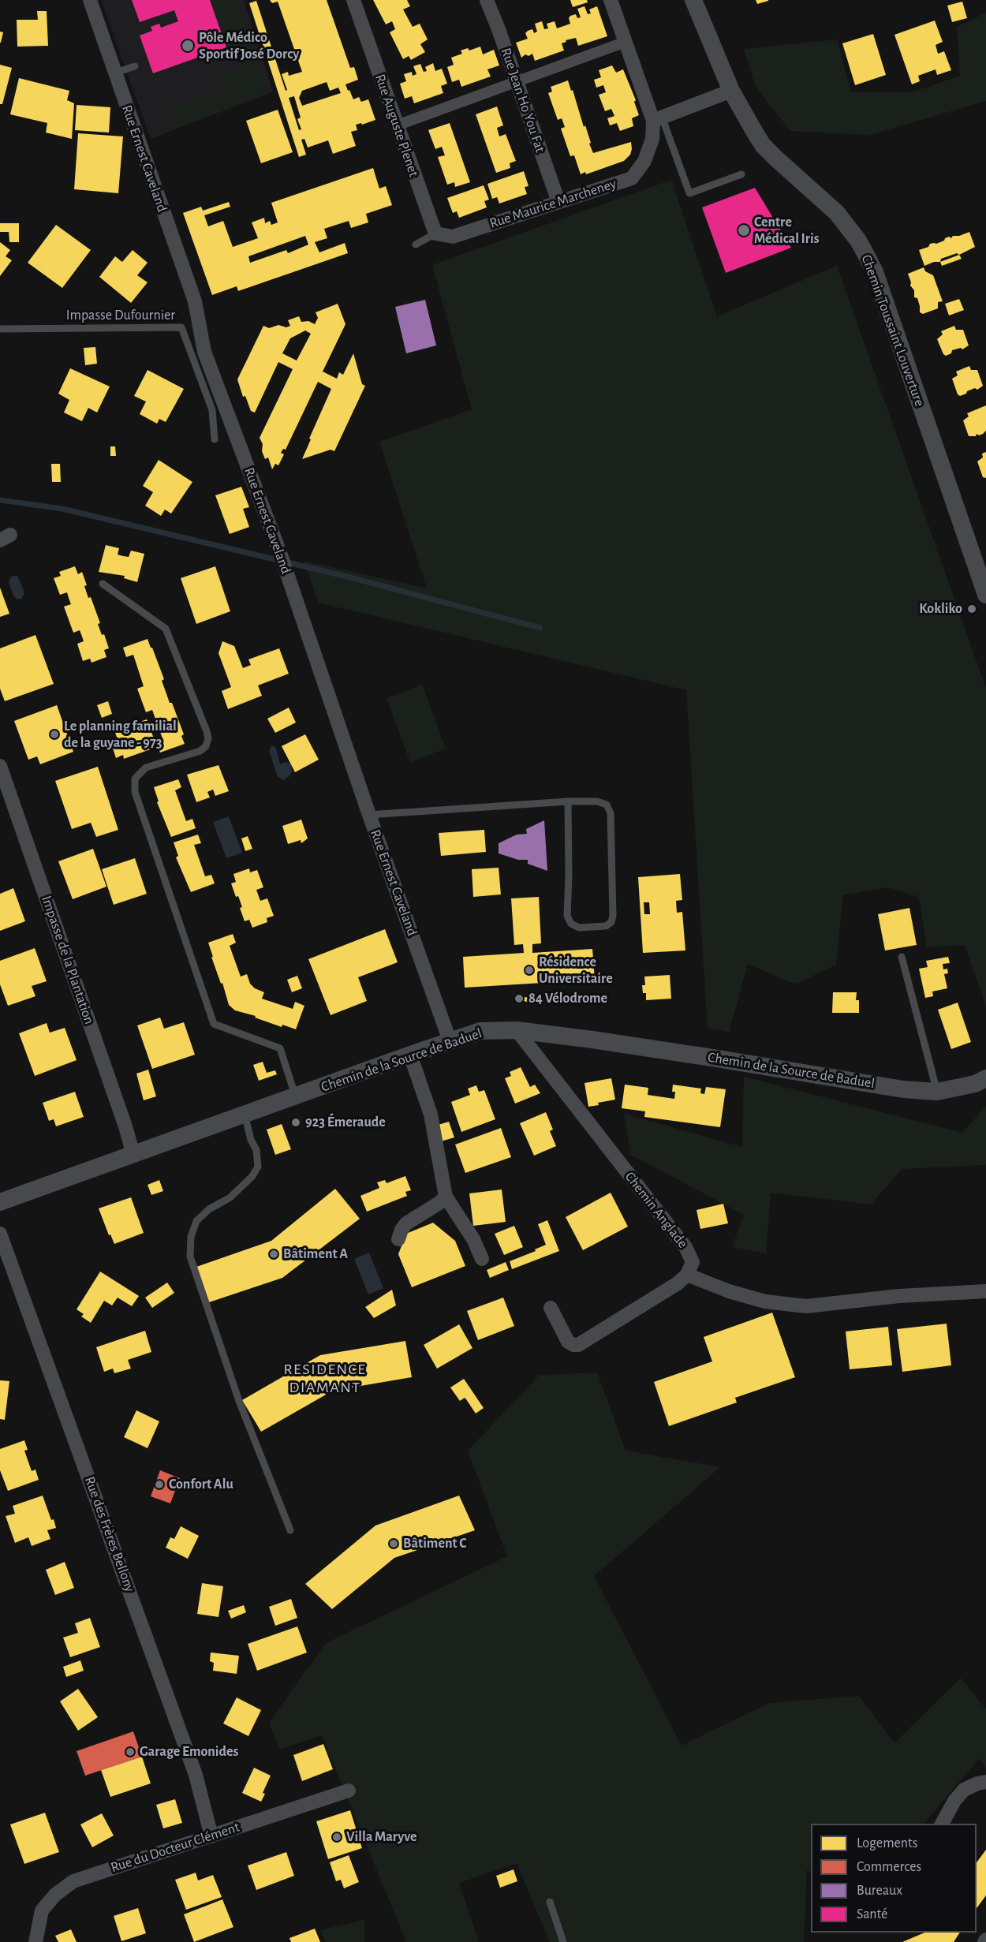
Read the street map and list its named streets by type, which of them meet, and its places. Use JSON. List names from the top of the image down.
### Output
{
  "streets": {
    "street": [
      "Rue Jean Ho You Fat",
      "Rue Auguste Plenet",
      "Rue Ernest Caveland",
      "Rue Maurice Marcheney",
      "Chemin Toussaint Louverture",
      "Impasse de la Plantation",
      "Chemin de la Source de Baduel",
      "Chemin Anglade",
      "Rue des Frères Bellony",
      "Rue du Docteur Clément"
    ],
    "lane": ["Impasse Dufournier"]
  },
  "crossings": [
    ["Rue Jean Ho You Fat", "Rue Maurice Marcheney"],
    ["Rue Auguste Plenet", "Rue Maurice Marcheney"],
    ["Rue Ernest Caveland", "Chemin de la Source de Baduel"],
    ["Impasse de la Plantation", "Chemin de la Source de Baduel"],
    ["Chemin de la Source de Baduel", "Chemin Anglade"],
    ["Rue des Frères Bellony", "Rue du Docteur Clément"]
  ],
  "districts": ["RESIDENCE DIAMANT"],
  "places": [
    "Pôle Médico Sportif José Dorcy",
    "Centre Médical Iris",
    "Kokliko",
    "Le planning familial de la guyane - 973",
    "Résidence Universitaire",
    "84 Vélodrome",
    "923 Émeraude",
    "Bâtiment A",
    "Confort Alu",
    "Bâtiment C",
    "Garage Emonides",
    "Villa Maryve"
  ],
  "legend": [
    "Logements",
    "Commerces",
    "Bureaux",
    "Santé"
  ]
}
